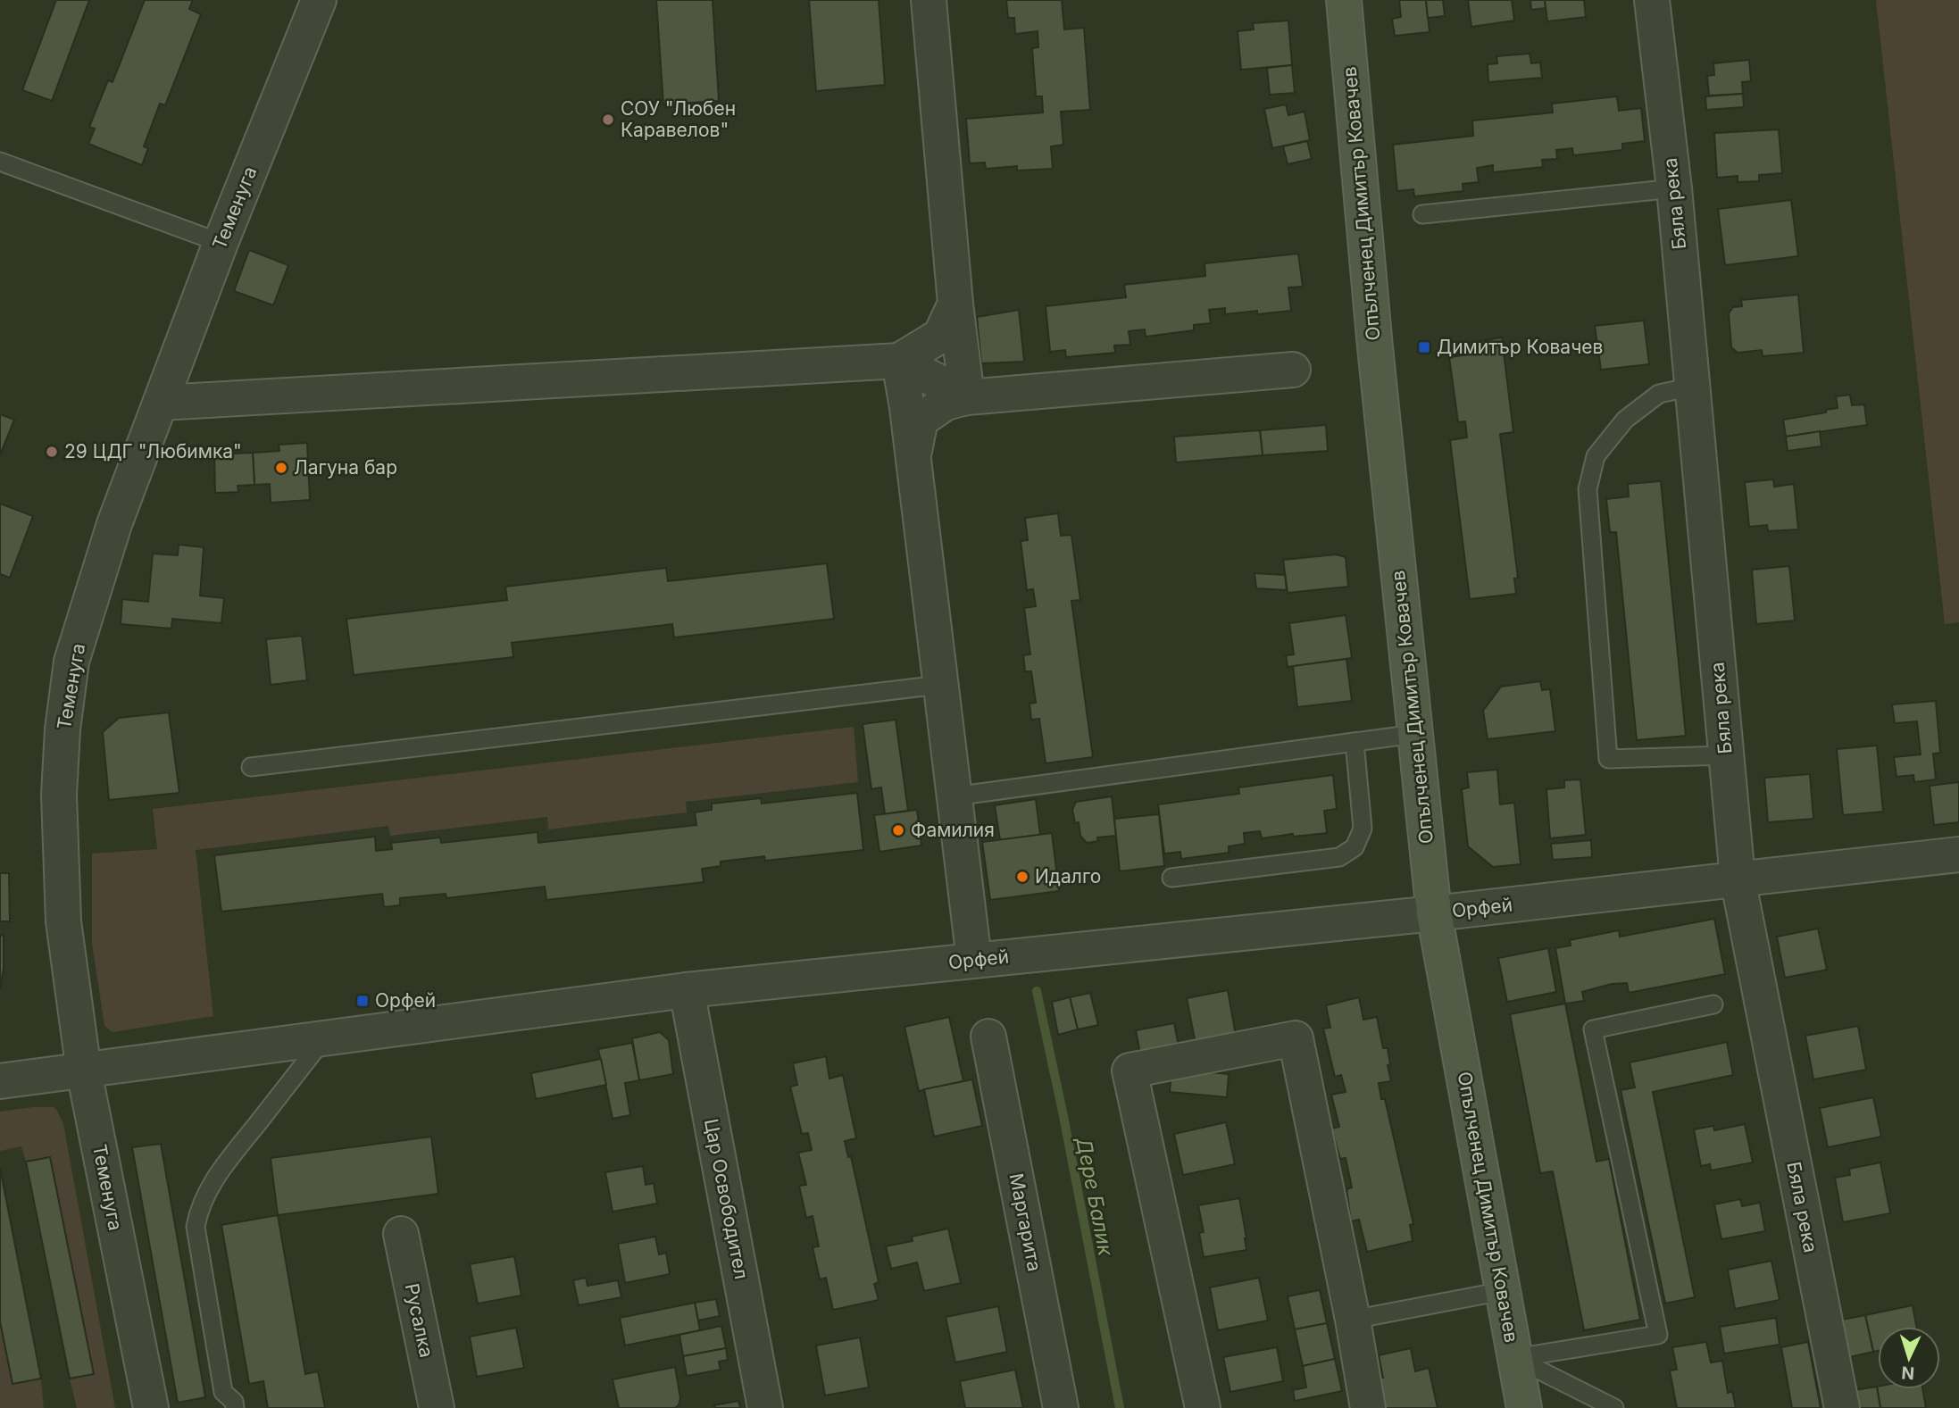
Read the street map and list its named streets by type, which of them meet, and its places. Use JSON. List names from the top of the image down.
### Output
{
  "streets": {
    "street": [
      "Опълченец Димитър Ковачев",
      "Бяла река",
      "Теменуга",
      "Орфей",
      "Цар Освободител",
      "Маргарита",
      "Русалка"
    ]
  },
  "crossings": [
    ["Опълченец Димитър Ковачев", "Орфей"],
    ["Бяла река", "Орфей"],
    ["Теменуга", "Орфей"],
    ["Орфей", "Цар Освободител"]
  ],
  "water": ["Дере Балик"],
  "places": {
    "other": [
      "СОУ \"Любен Каравелов\"",
      "29 ЦДГ \"Любимка\"",
      "Лагуна бар",
      "Фамилия",
      "Идалго"
    ],
    "transit": ["Димитър Ковачев", "Орфей"]
  },
  "north": "bottom"
}
